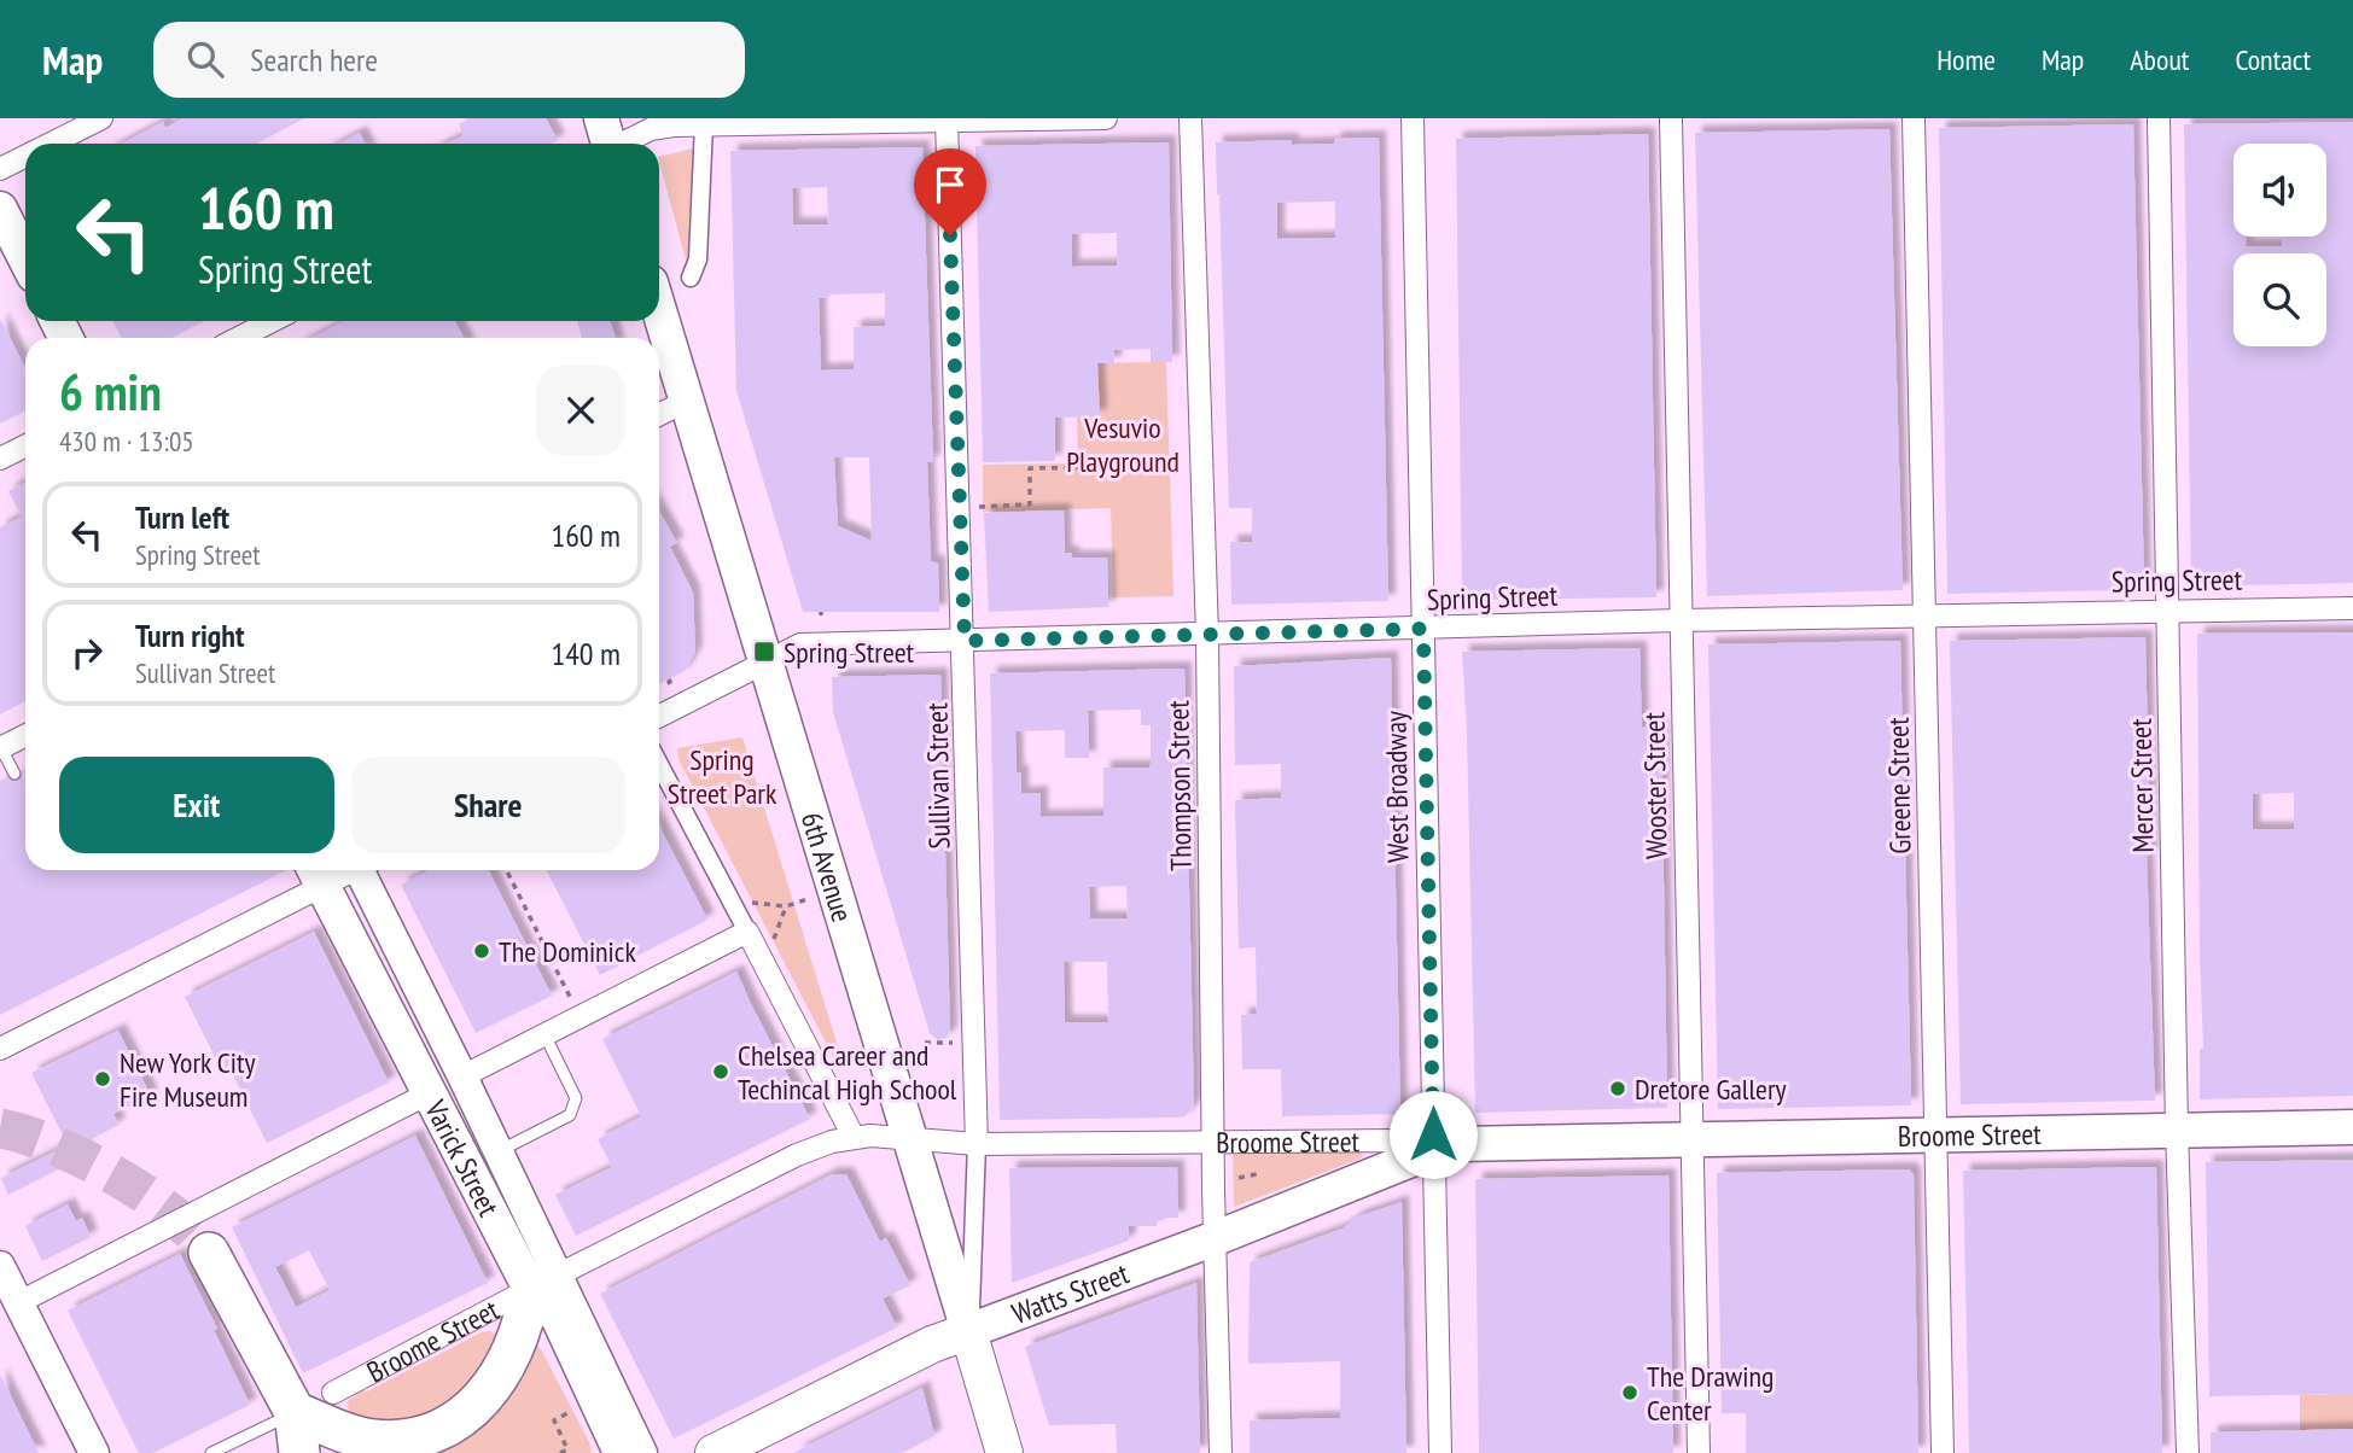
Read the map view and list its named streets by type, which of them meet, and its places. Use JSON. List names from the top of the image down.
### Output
{
  "streets": {
    "highway": ["6th Avenue", "Watts Street"],
    "main road": ["Broome Street", "Varick Street"],
    "street": [
      "Spring Street",
      "Sullivan Street",
      "Thompson Street",
      "Wooster Street",
      "Greene Street",
      "Mercer Street",
      "West Broadway"
    ]
  },
  "crossings": [
    ["Spring Street", "Sullivan Street"],
    ["Spring Street", "Thompson Street"],
    ["Spring Street", "Wooster Street"],
    ["Spring Street", "Greene Street"],
    ["Spring Street", "Mercer Street"],
    ["Spring Street", "West Broadway"],
    ["Spring Street", "6th Avenue"],
    ["Sullivan Street", "6th Avenue"],
    ["Sullivan Street", "Broome Street"],
    ["Sullivan Street", "Watts Street"],
    ["Thompson Street", "Broome Street"],
    ["Thompson Street", "Watts Street"],
    ["Wooster Street", "Broome Street"],
    ["Greene Street", "Broome Street"],
    ["Mercer Street", "Broome Street"],
    ["West Broadway", "Broome Street"],
    ["West Broadway", "Watts Street"],
    ["6th Avenue", "Broome Street"],
    ["6th Avenue", "Watts Street"],
    ["Broome Street", "Varick Street"],
    ["Broome Street", "Watts Street"]
  ],
  "parks": ["Vesuvio Playground", "Spring Street Park"],
  "places": {
    "transit": ["Spring Street"],
    "other": [
      "The Dominick",
      "Chelsea Career and Techincal High School",
      "New York City Fire Museum",
      "Dretore Gallery",
      "The Drawing Center"
    ]
  },
  "page": {
    "header": "Map",
    "search": "Search here",
    "nav": [
      "Home",
      "Map",
      "About",
      "Contact"
    ],
    "turn": ["160 m", "Spring Street"],
    "heading": ["6 min", "430 m · 13:05"],
    "list": [
      {
        "name": "Turn left",
        "note": "Spring Street",
        "value": "160 m"
      },
      {
        "name": "Turn right",
        "note": "Sullivan Street",
        "value": "140 m"
      }
    ],
    "buttons": ["Exit", "Share"]
  }
}
